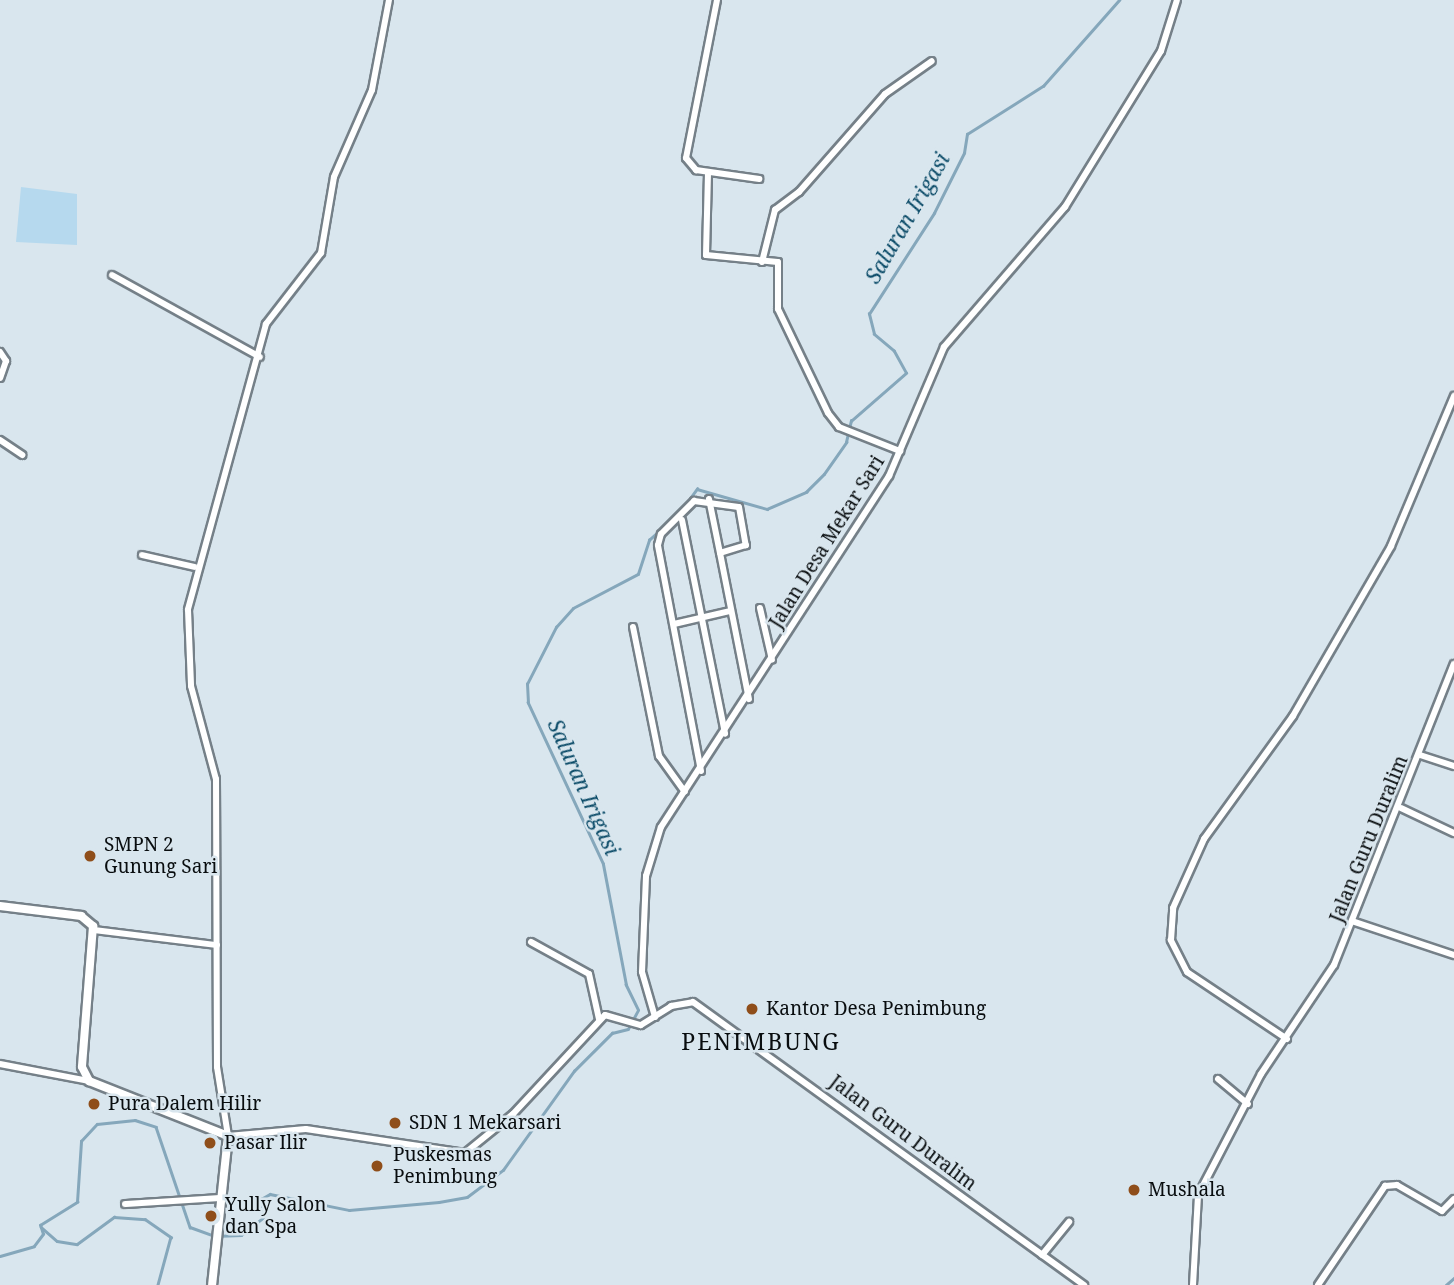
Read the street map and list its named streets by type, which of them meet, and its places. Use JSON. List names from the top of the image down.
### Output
{
  "streets": {
    "street": ["Jalan Desa Mekar Sari", "Jalan Guru Duralim"]
  },
  "crossings": [
    ["Jalan Desa Mekar Sari", "Jalan Guru Duralim"]
  ],
  "districts": ["PENIMBUNG"],
  "water": ["Saluran Irigasi"],
  "places": [
    "SMPN 2 Gunung Sari",
    "Kantor Desa Penimbung",
    "Pura Dalem Hilir",
    "SDN 1 Mekarsari",
    "Pasar Ilir",
    "Puskesmas Penimbung",
    "Mushala",
    "Yully Salon dan Spa"
  ]
}
